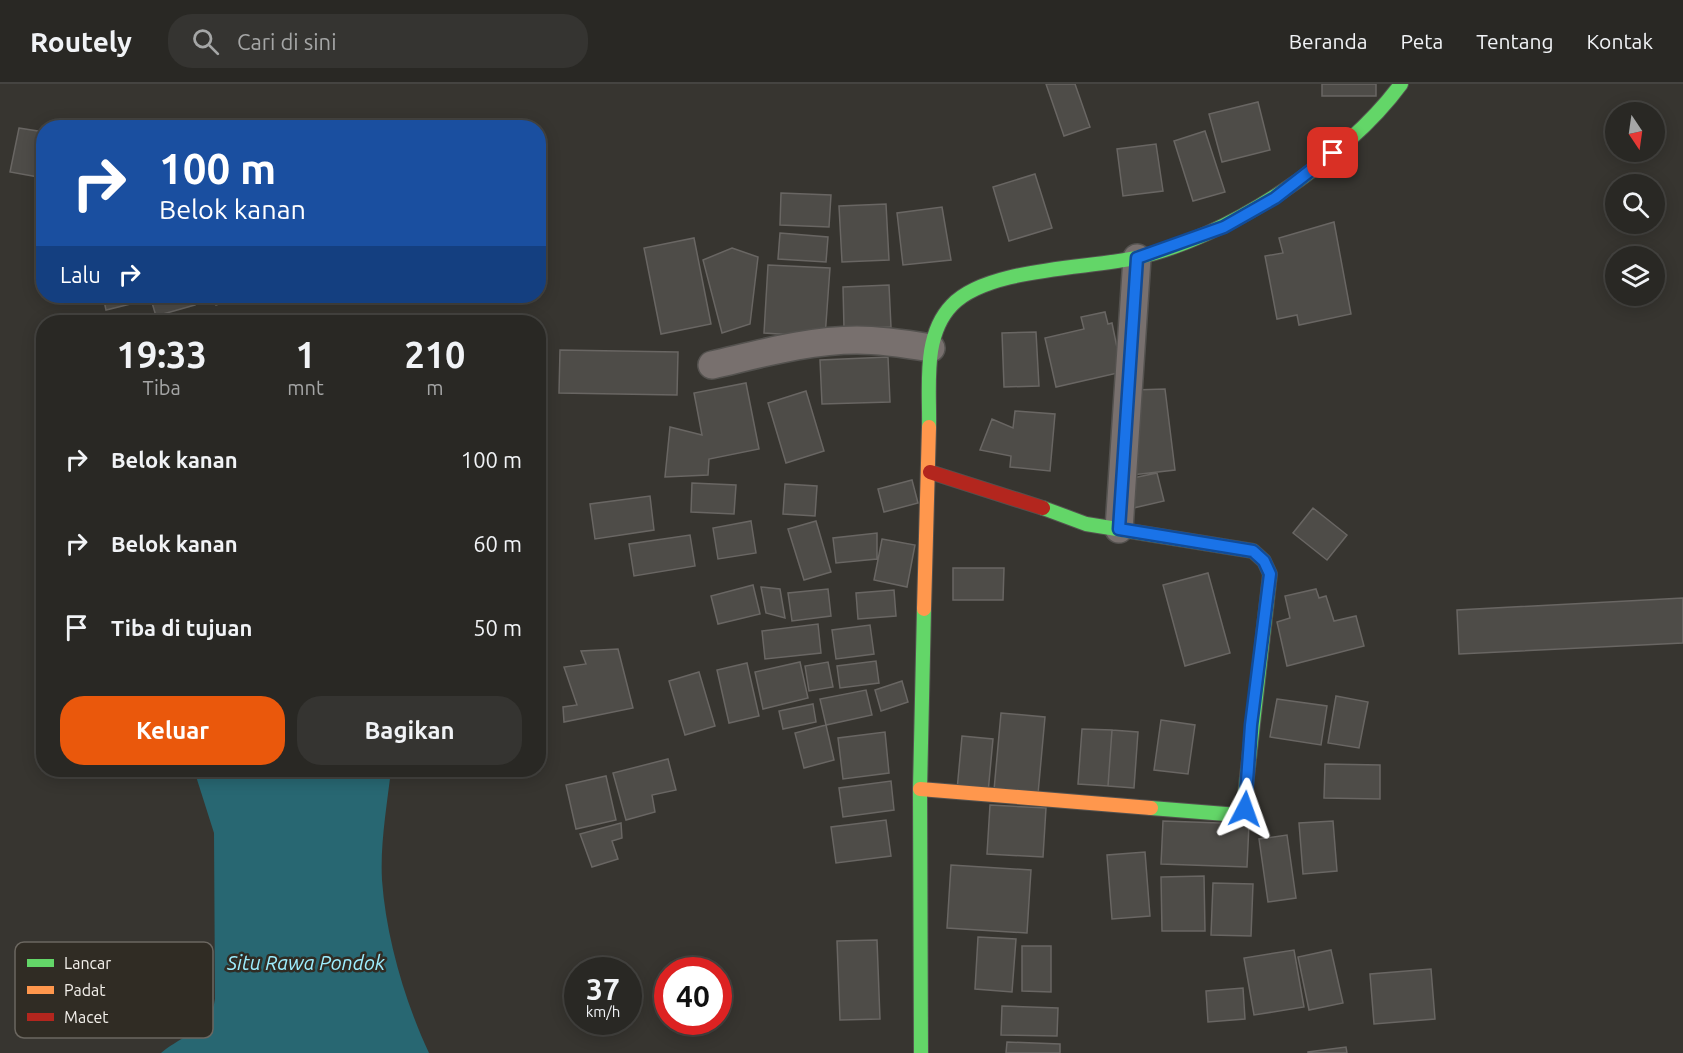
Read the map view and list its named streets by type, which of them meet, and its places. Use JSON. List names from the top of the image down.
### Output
{
  "water": ["Situ Rawa Pondok"],
  "legend": ["Lancar", "Padat", "Macet"],
  "north": "bottom",
  "page": {
    "header": "Routely",
    "search": "Cari di sini",
    "nav": [
      "Beranda",
      "Peta",
      "Tentang",
      "Kontak"
    ],
    "turn": ["100 m", "Belok kanan"],
    "then": "Lalu",
    "eta": [
      "19:33",
      "Tiba",
      "1",
      "mnt",
      "210",
      "m"
    ],
    "list": [
      {
        "name": "Belok kanan",
        "value": "100 m"
      },
      {
        "name": "Belok kanan",
        "value": "60 m"
      },
      {
        "name": "Tiba di tujuan",
        "value": "50 m"
      }
    ],
    "buttons": ["Keluar", "Bagikan"],
    "speed": "37 km/h",
    "limit": "40"
  }
}
